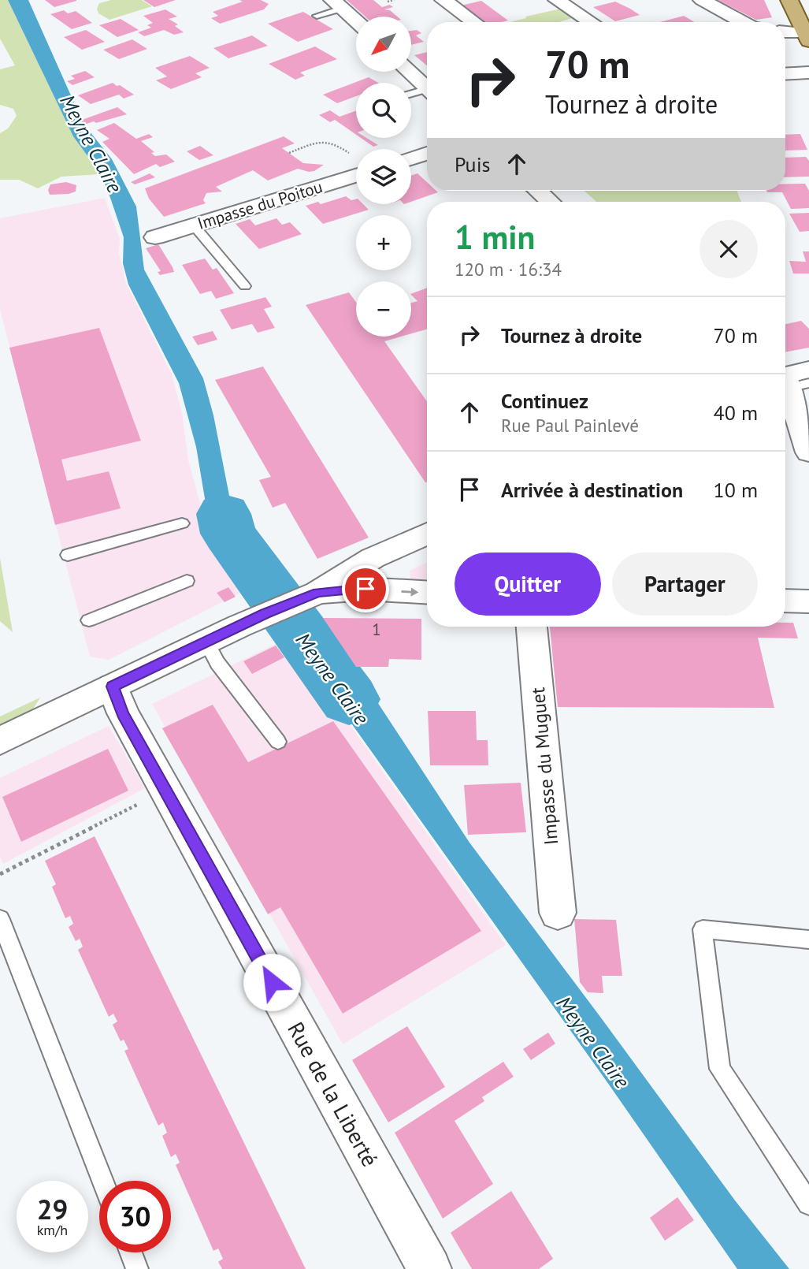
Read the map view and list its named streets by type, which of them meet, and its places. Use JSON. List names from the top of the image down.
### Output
{
  "streets": {
    "street": ["Impasse du Poitou", "Impasse du Muguet", "Rue de la Liberté"]
  },
  "water": ["Meyne Claire"],
  "house_numbers": ["1"],
  "north": "bottom left",
  "page": {
    "map_buttons": ["+", "−"],
    "turn": ["70 m", "Tournez à droite"],
    "then": "Puis",
    "heading": ["1 min", "120 m · 16:34"],
    "list": [
      {
        "name": "Tournez à droite",
        "value": "70 m"
      },
      {
        "name": "Continuez",
        "note": "Rue Paul Painlevé",
        "value": "40 m"
      },
      {
        "name": "Arrivée à destination",
        "value": "10 m"
      }
    ],
    "buttons": ["Quitter", "Partager"],
    "speed": "29 km/h",
    "limit": "30"
  }
}
